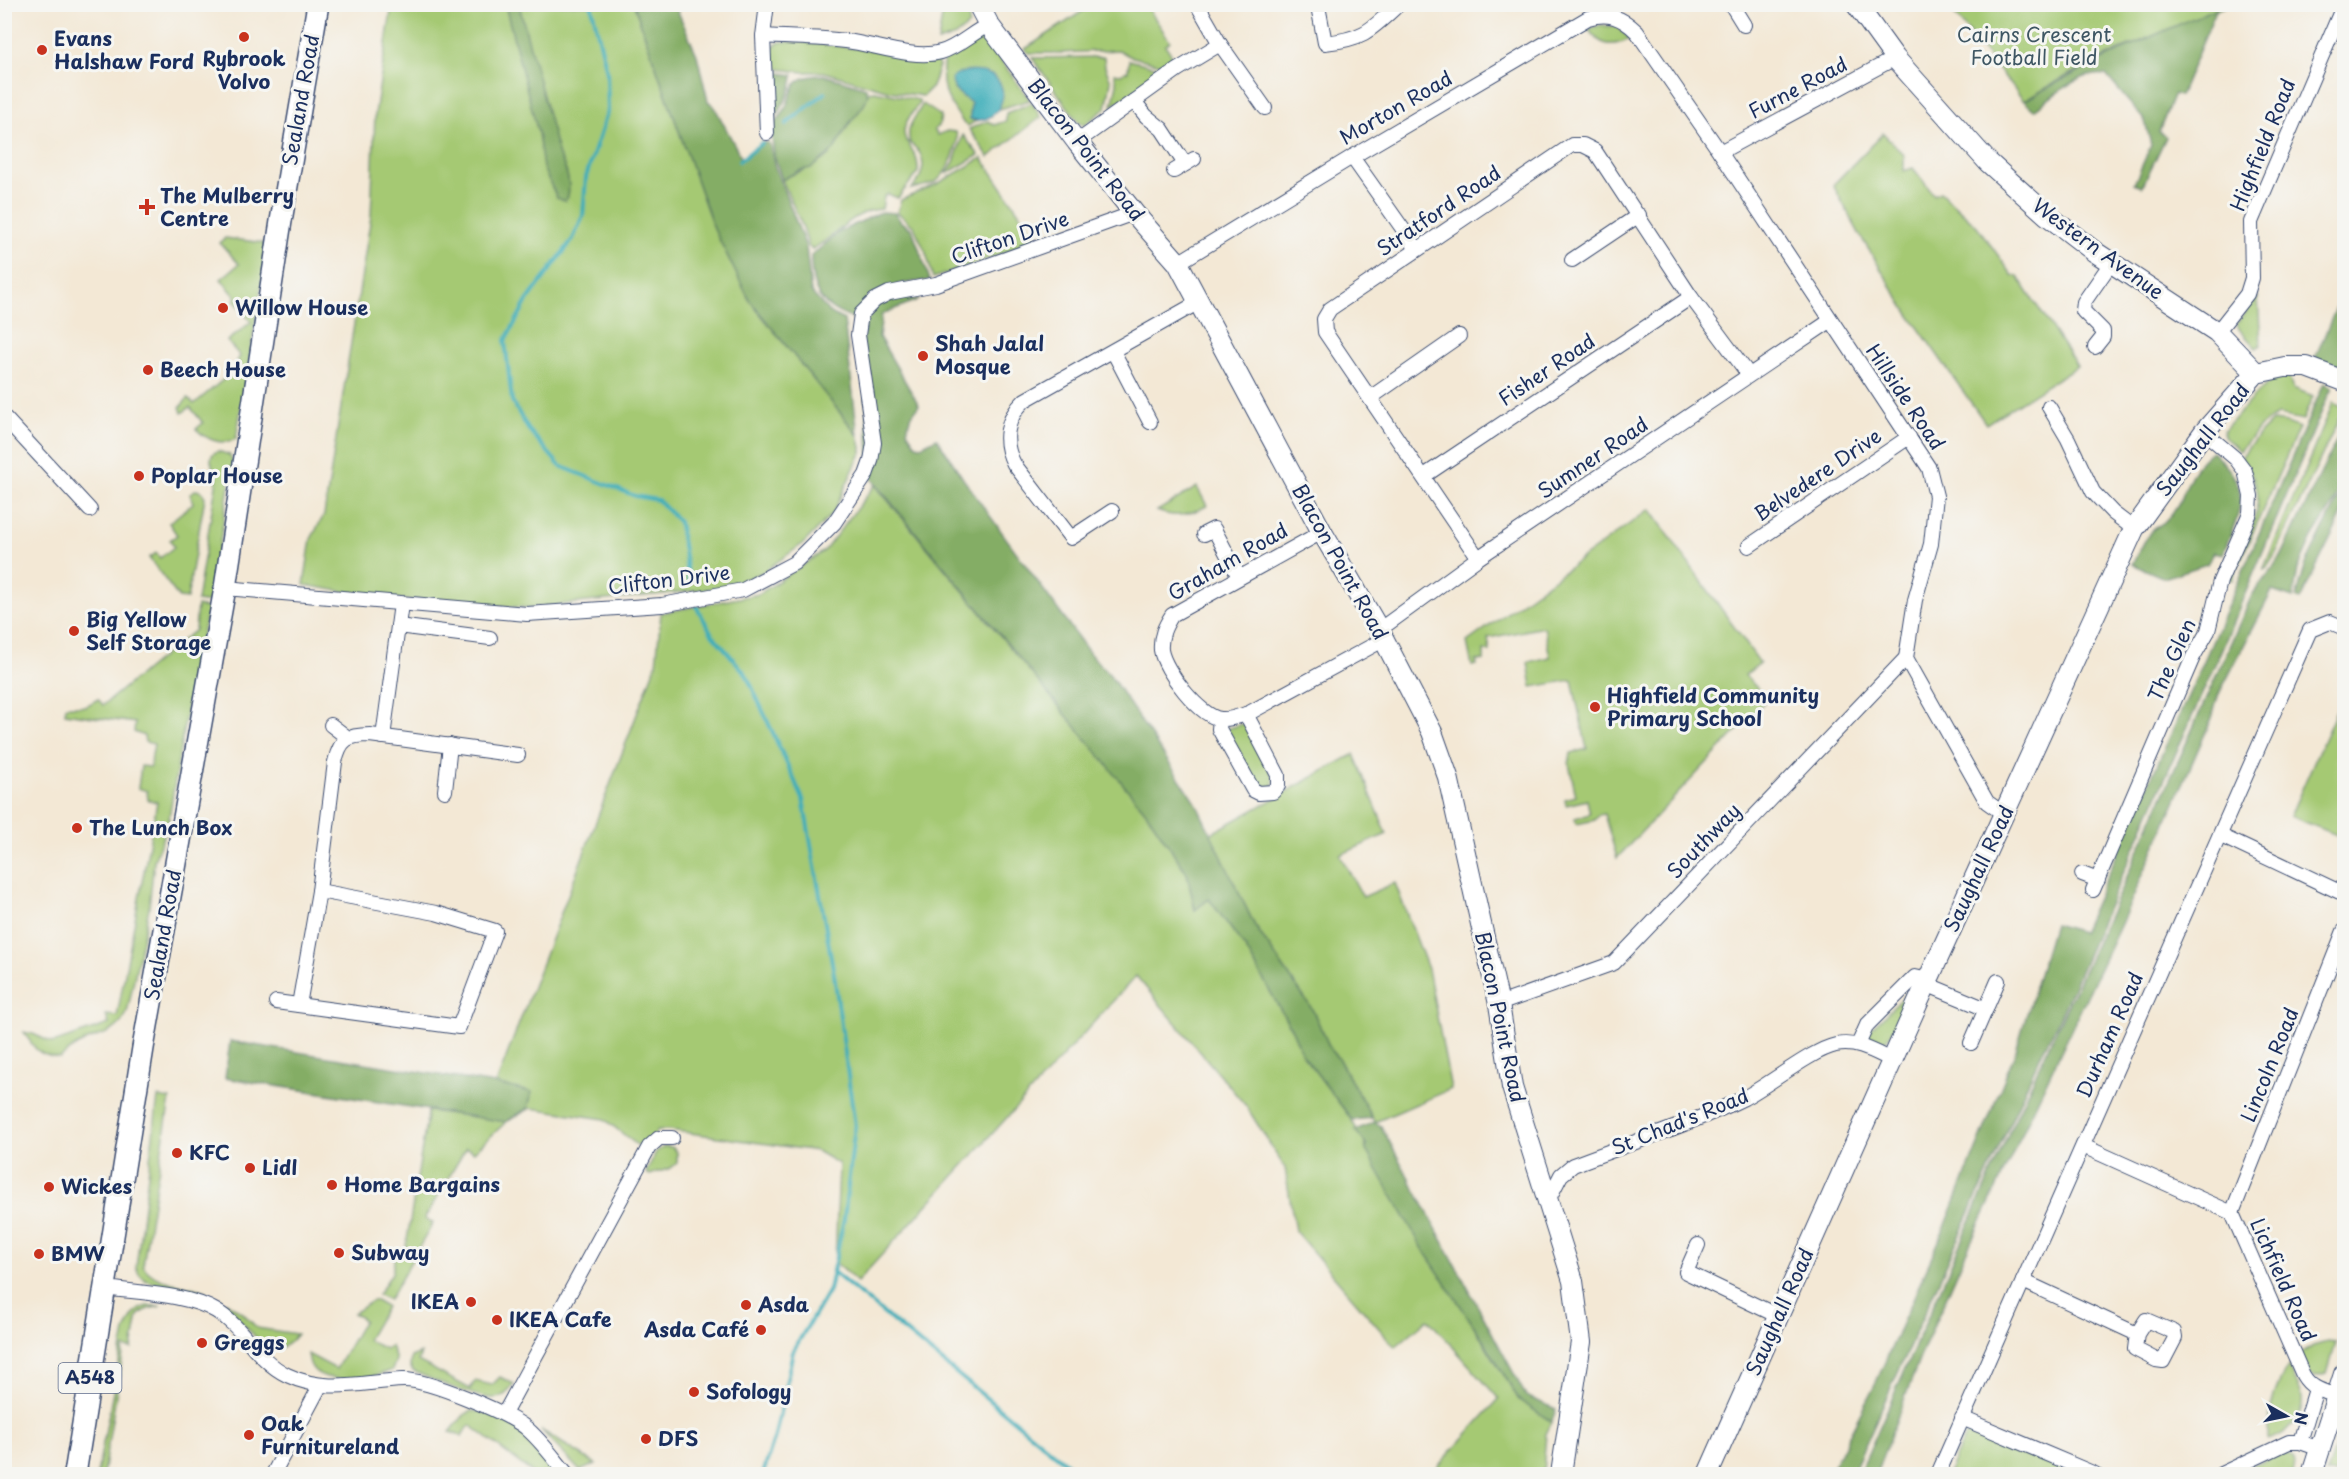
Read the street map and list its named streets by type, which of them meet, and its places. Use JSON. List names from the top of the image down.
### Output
{
  "streets": {
    "main road": ["Sealand Road", "A548"],
    "street": [
      "Furne Road",
      "Morton Road",
      "Highfield Road",
      "Blacon Point Road",
      "Stratford Road",
      "Clifton Drive",
      "Western Avenue",
      "Fisher Road",
      "Hillside Road",
      "Saughall Road",
      "Sumner Road",
      "Belvedere Drive",
      "Graham Road",
      "The Glen",
      "Southway",
      "Durham Road",
      "Lincoln Road",
      "St Chad's Road",
      "Lichfield Road"
    ]
  },
  "crossings": [
    ["Furne Road", "Western Avenue"],
    ["Furne Road", "Hillside Road"],
    ["Sealand Road", "Clifton Drive"],
    ["Morton Road", "Blacon Point Road"],
    ["Morton Road", "Hillside Road"],
    ["Highfield Road", "Western Avenue"],
    ["Blacon Point Road", "Clifton Drive"],
    ["Blacon Point Road", "Sumner Road"],
    ["Blacon Point Road", "Graham Road"],
    ["Blacon Point Road", "Southway"],
    ["Blacon Point Road", "St Chad's Road"],
    ["Stratford Road", "Fisher Road"],
    ["Stratford Road", "Sumner Road"],
    ["Western Avenue", "Saughall Road"],
    ["Hillside Road", "Sumner Road"],
    ["Hillside Road", "Belvedere Drive"],
    ["Hillside Road", "Southway"],
    ["Saughall Road", "The Glen"],
    ["Saughall Road", "St Chad's Road"],
    ["Durham Road", "Lichfield Road"],
    ["Lincoln Road", "Lichfield Road"]
  ],
  "parks": ["Cairns Crescent Football Field"],
  "places": {
    "other": [
      "Rybrook Volvo",
      "Evans Halshaw Ford",
      "Willow House",
      "Shah Jalal Mosque",
      "Beech House",
      "Poplar House",
      "Big Yellow Self Storage",
      "Highfield Community Primary School",
      "The Lunch Box",
      "KFC",
      "Lidl",
      "Home Bargains",
      "Wickes",
      "Subway",
      "BMW",
      "IKEA",
      "Asda",
      "IKEA Cafe",
      "Asda Café",
      "Greggs",
      "Sofology",
      "Oak Furnitureland",
      "DFS"
    ],
    "health": ["The Mulberry Centre"]
  },
  "north": "right"
}
